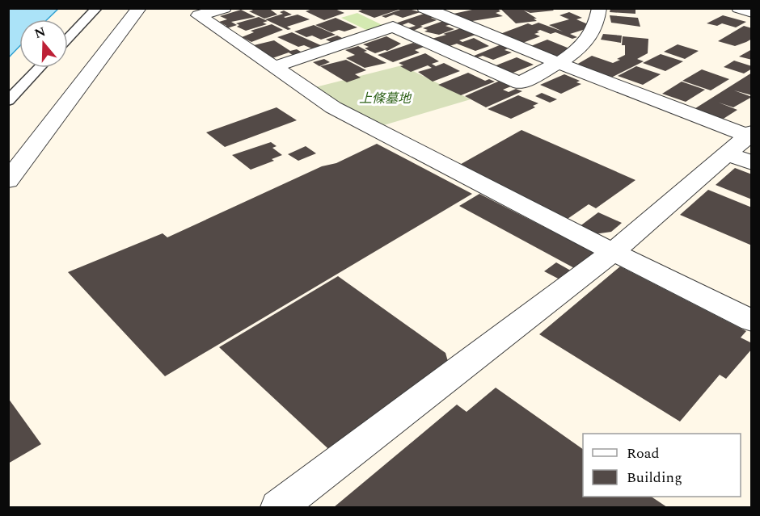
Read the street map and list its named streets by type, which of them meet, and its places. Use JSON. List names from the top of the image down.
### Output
{
  "parks": ["上條墓地"],
  "legend": ["Road", "Building"],
  "north": "top"
}
